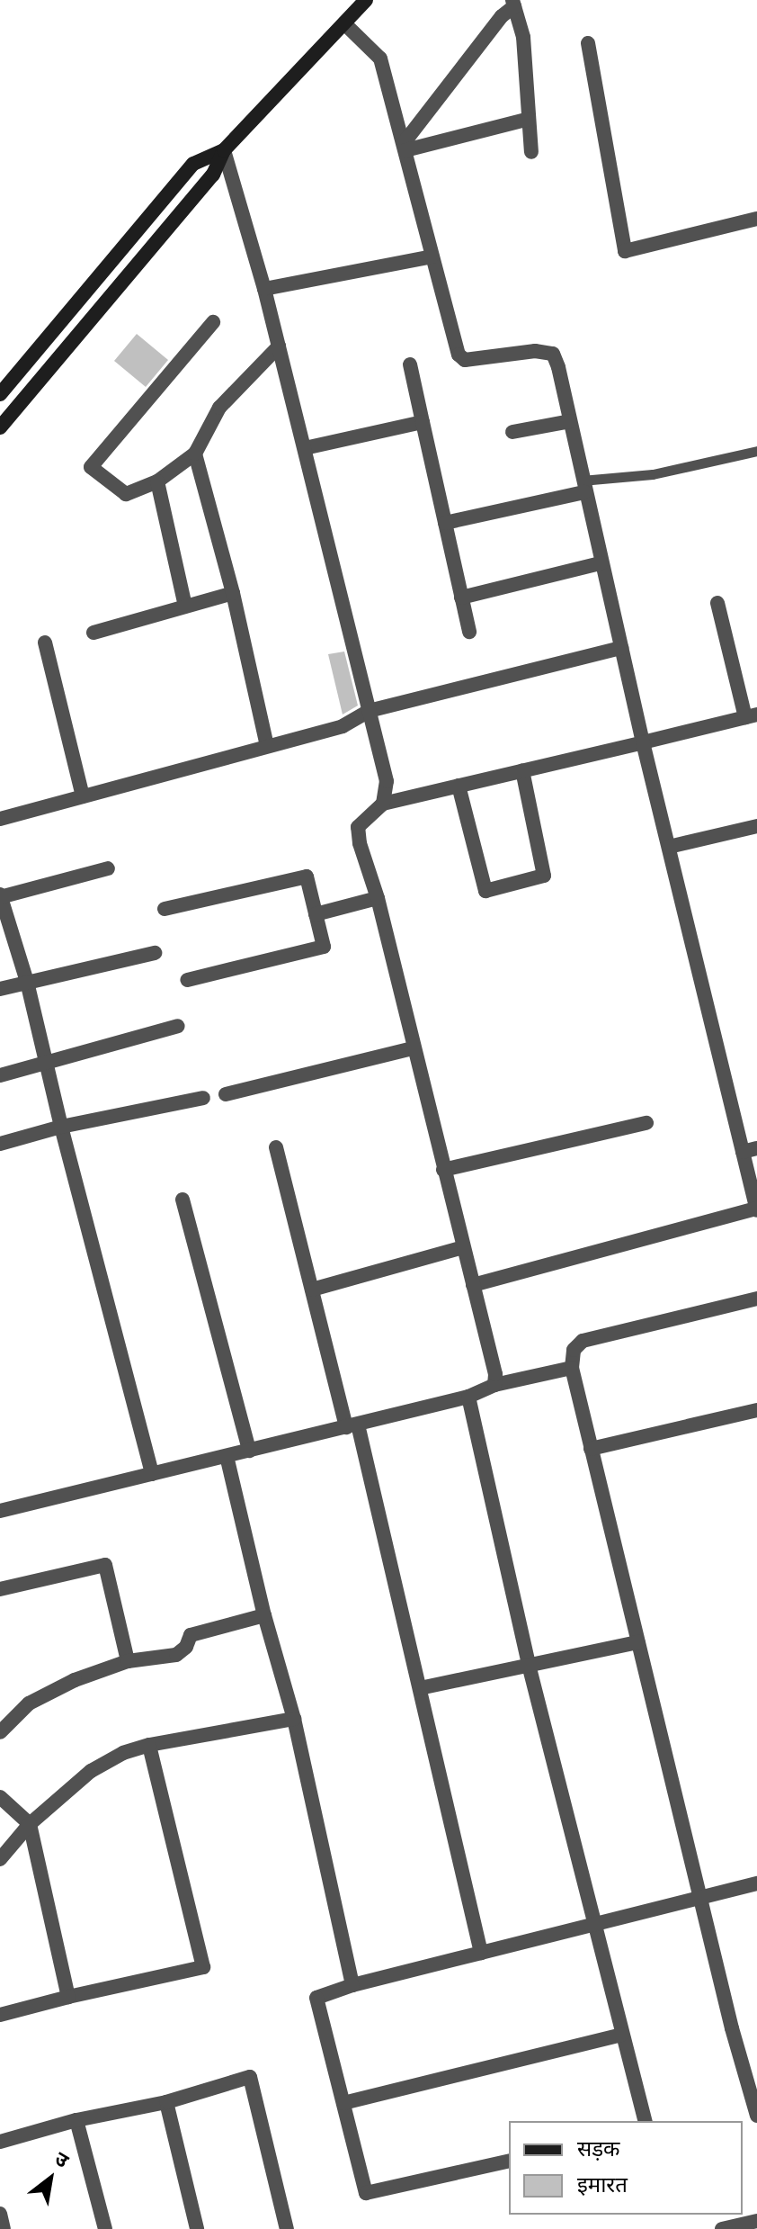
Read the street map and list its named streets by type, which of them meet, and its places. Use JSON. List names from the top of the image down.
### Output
{
  "legend": ["सड़क", "इमारत"],
  "north": "top right"
}
